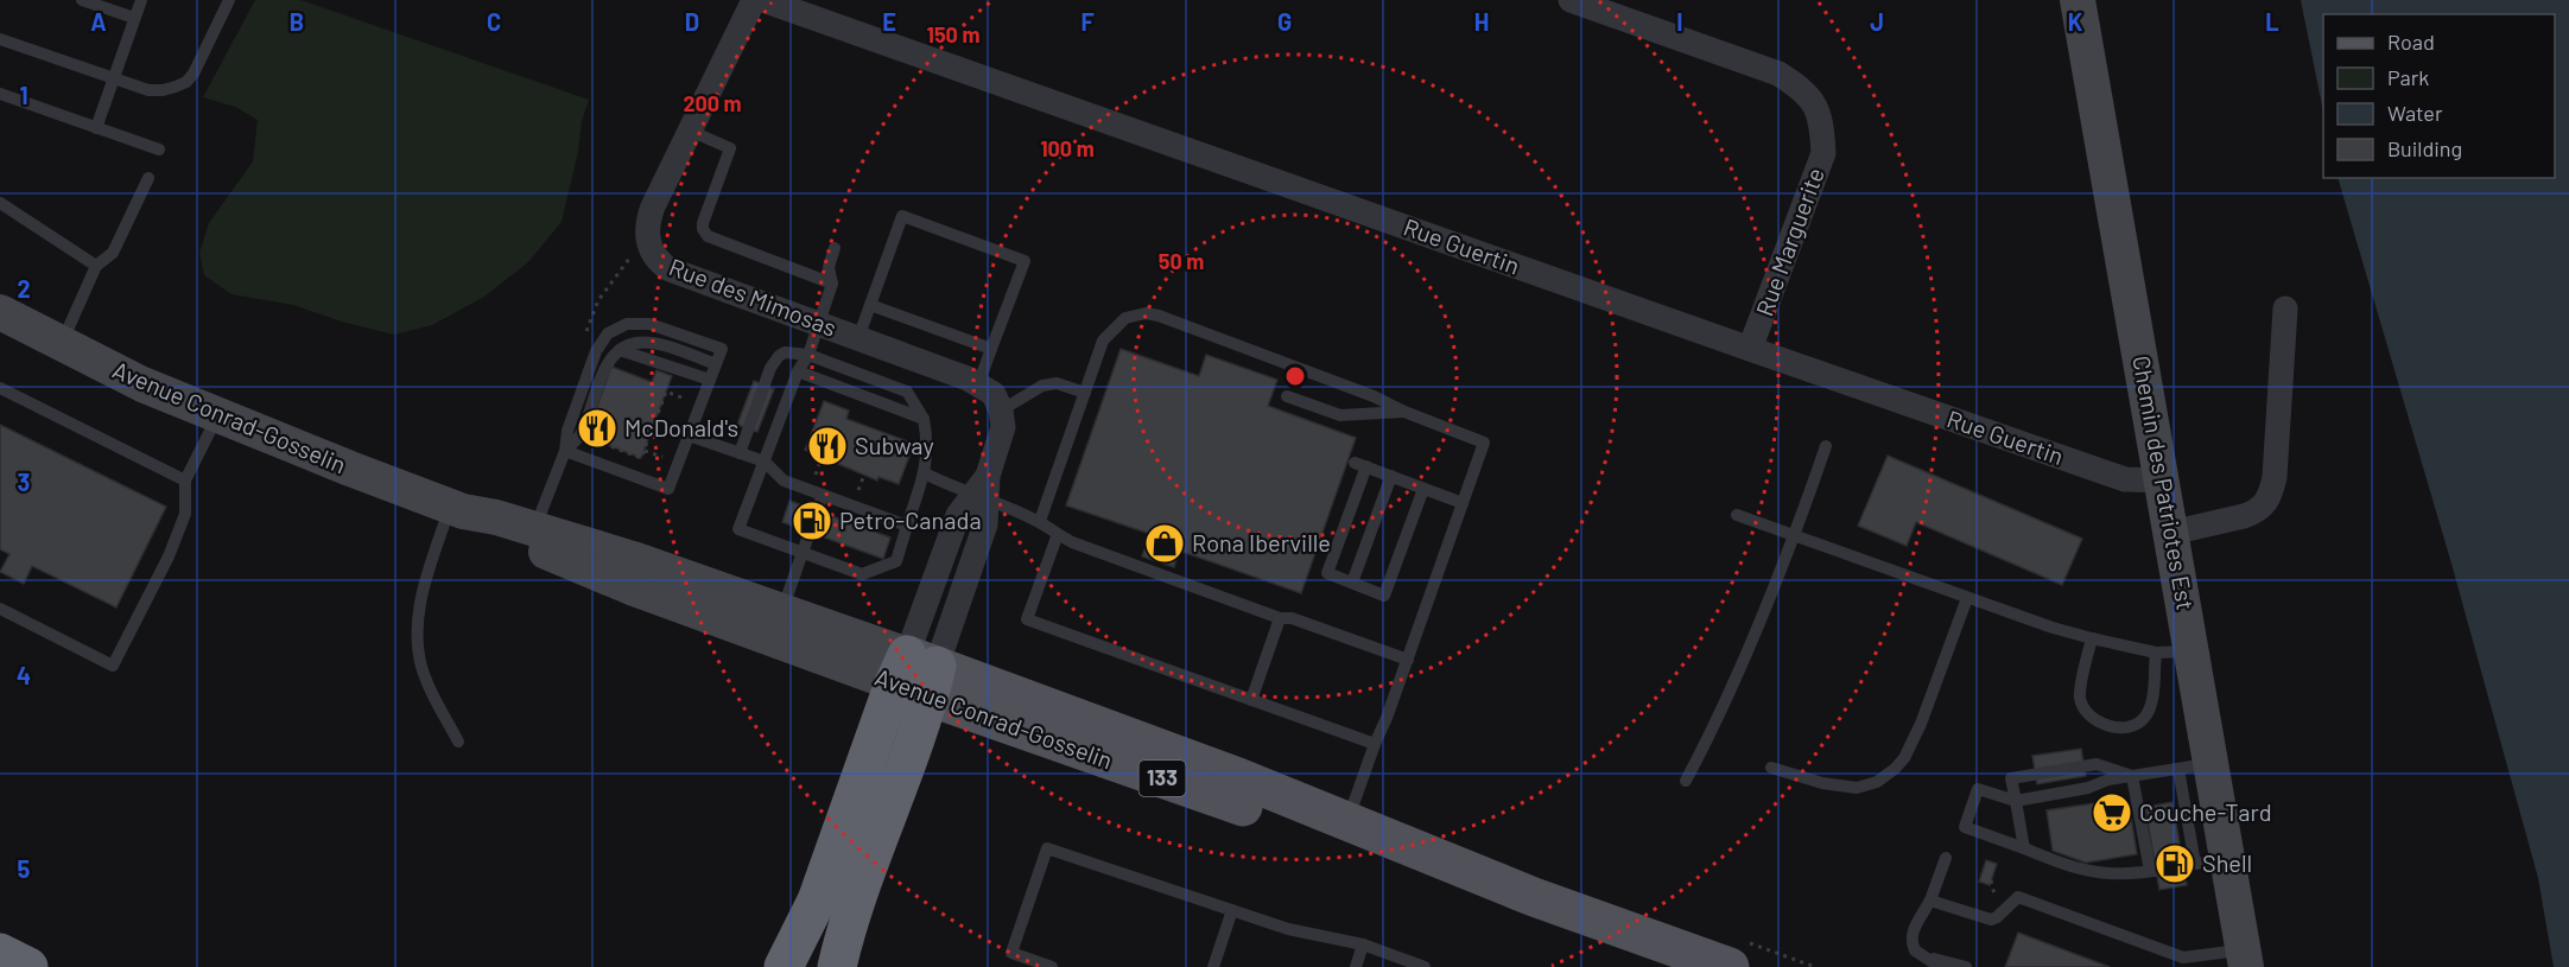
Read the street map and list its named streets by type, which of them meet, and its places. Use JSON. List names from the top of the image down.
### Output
{
  "streets": {
    "main road": ["Avenue Conrad-Gosselin", "133"],
    "street": [
      "Rue Marguerite",
      "Rue Guertin",
      "Rue des Mimosas",
      "Chemin des Patriotes Est"
    ]
  },
  "crossings": [
    ["Rue Marguerite", "Rue Guertin"],
    ["Rue Guertin", "Chemin des Patriotes Est"]
  ],
  "places": {
    "restaurant": ["McDonald's", "Subway"],
    "fuel station": ["Petro-Canada", "Shell"],
    "shop": ["Rona Iberville"],
    "supermarket": ["Couche-Tard"]
  },
  "legend": [
    "Road",
    "Park",
    "Water",
    "Building"
  ],
  "grid": {
    "columns": [
      "A",
      "B",
      "C",
      "D",
      "E",
      "F",
      "G",
      "H",
      "I",
      "J",
      "K",
      "L"
    ],
    "rows": [
      "1",
      "2",
      "3",
      "4",
      "5"
    ]
  },
  "rings": [
    "150 m",
    "200 m",
    "100 m",
    "50 m"
  ]
}
